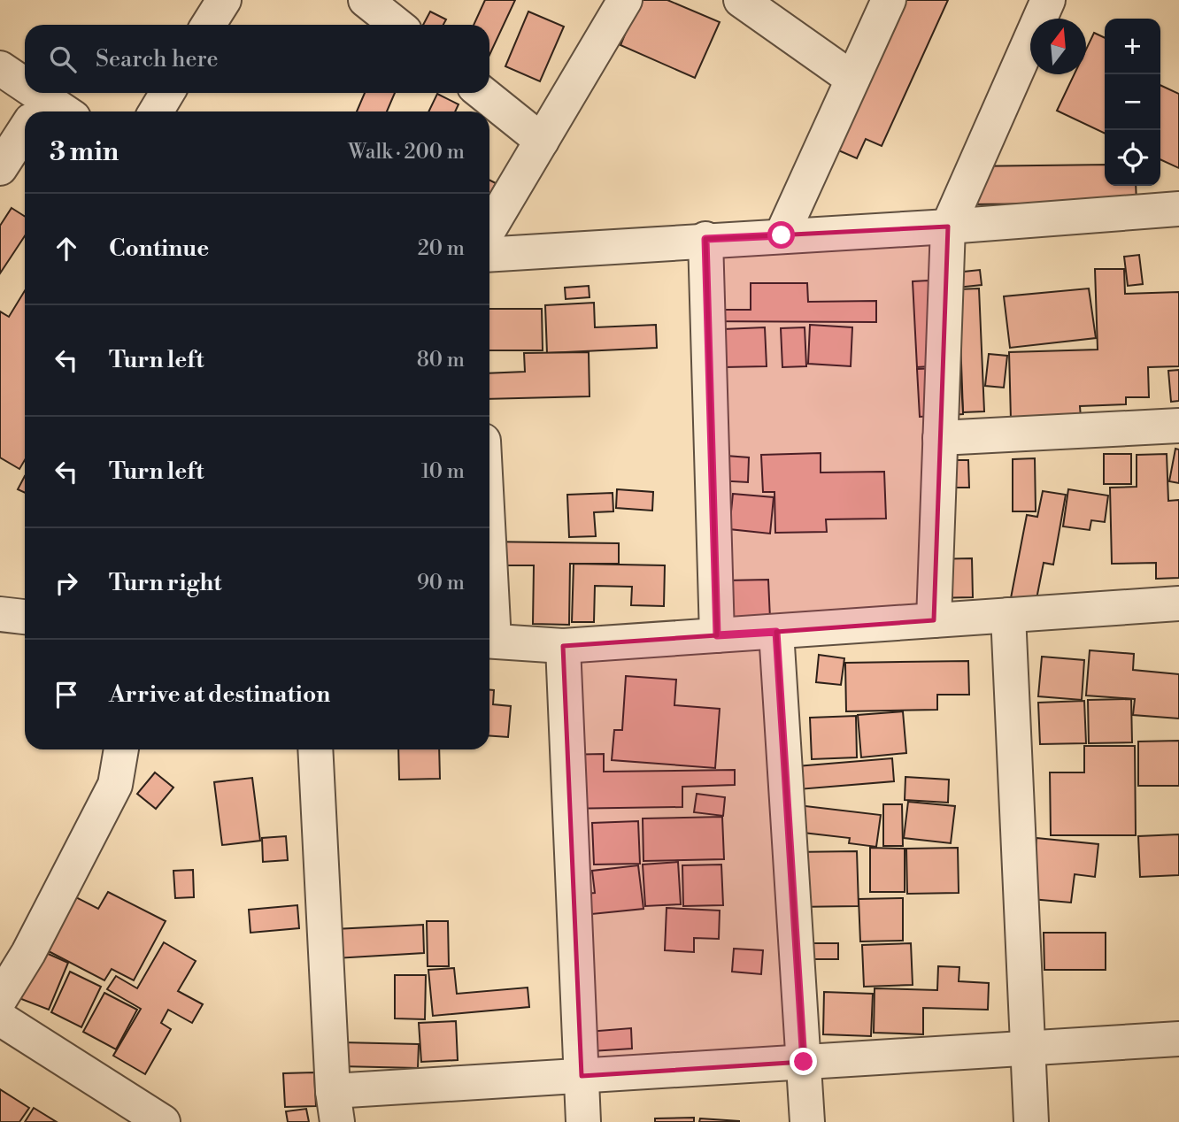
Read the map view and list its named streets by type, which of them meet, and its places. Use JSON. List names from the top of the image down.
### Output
{
  "north": "top",
  "page": {
    "map_buttons": ["+", "−"],
    "search": "Search here",
    "heading": ["3 min", "Walk · 200 m"],
    "list": [
      ["Continue", "20 m"],
      ["Turn left", "80 m"],
      ["Turn left", "10 m"],
      ["Turn right", "90 m"],
      "Arrive at destination"
    ]
  }
}
